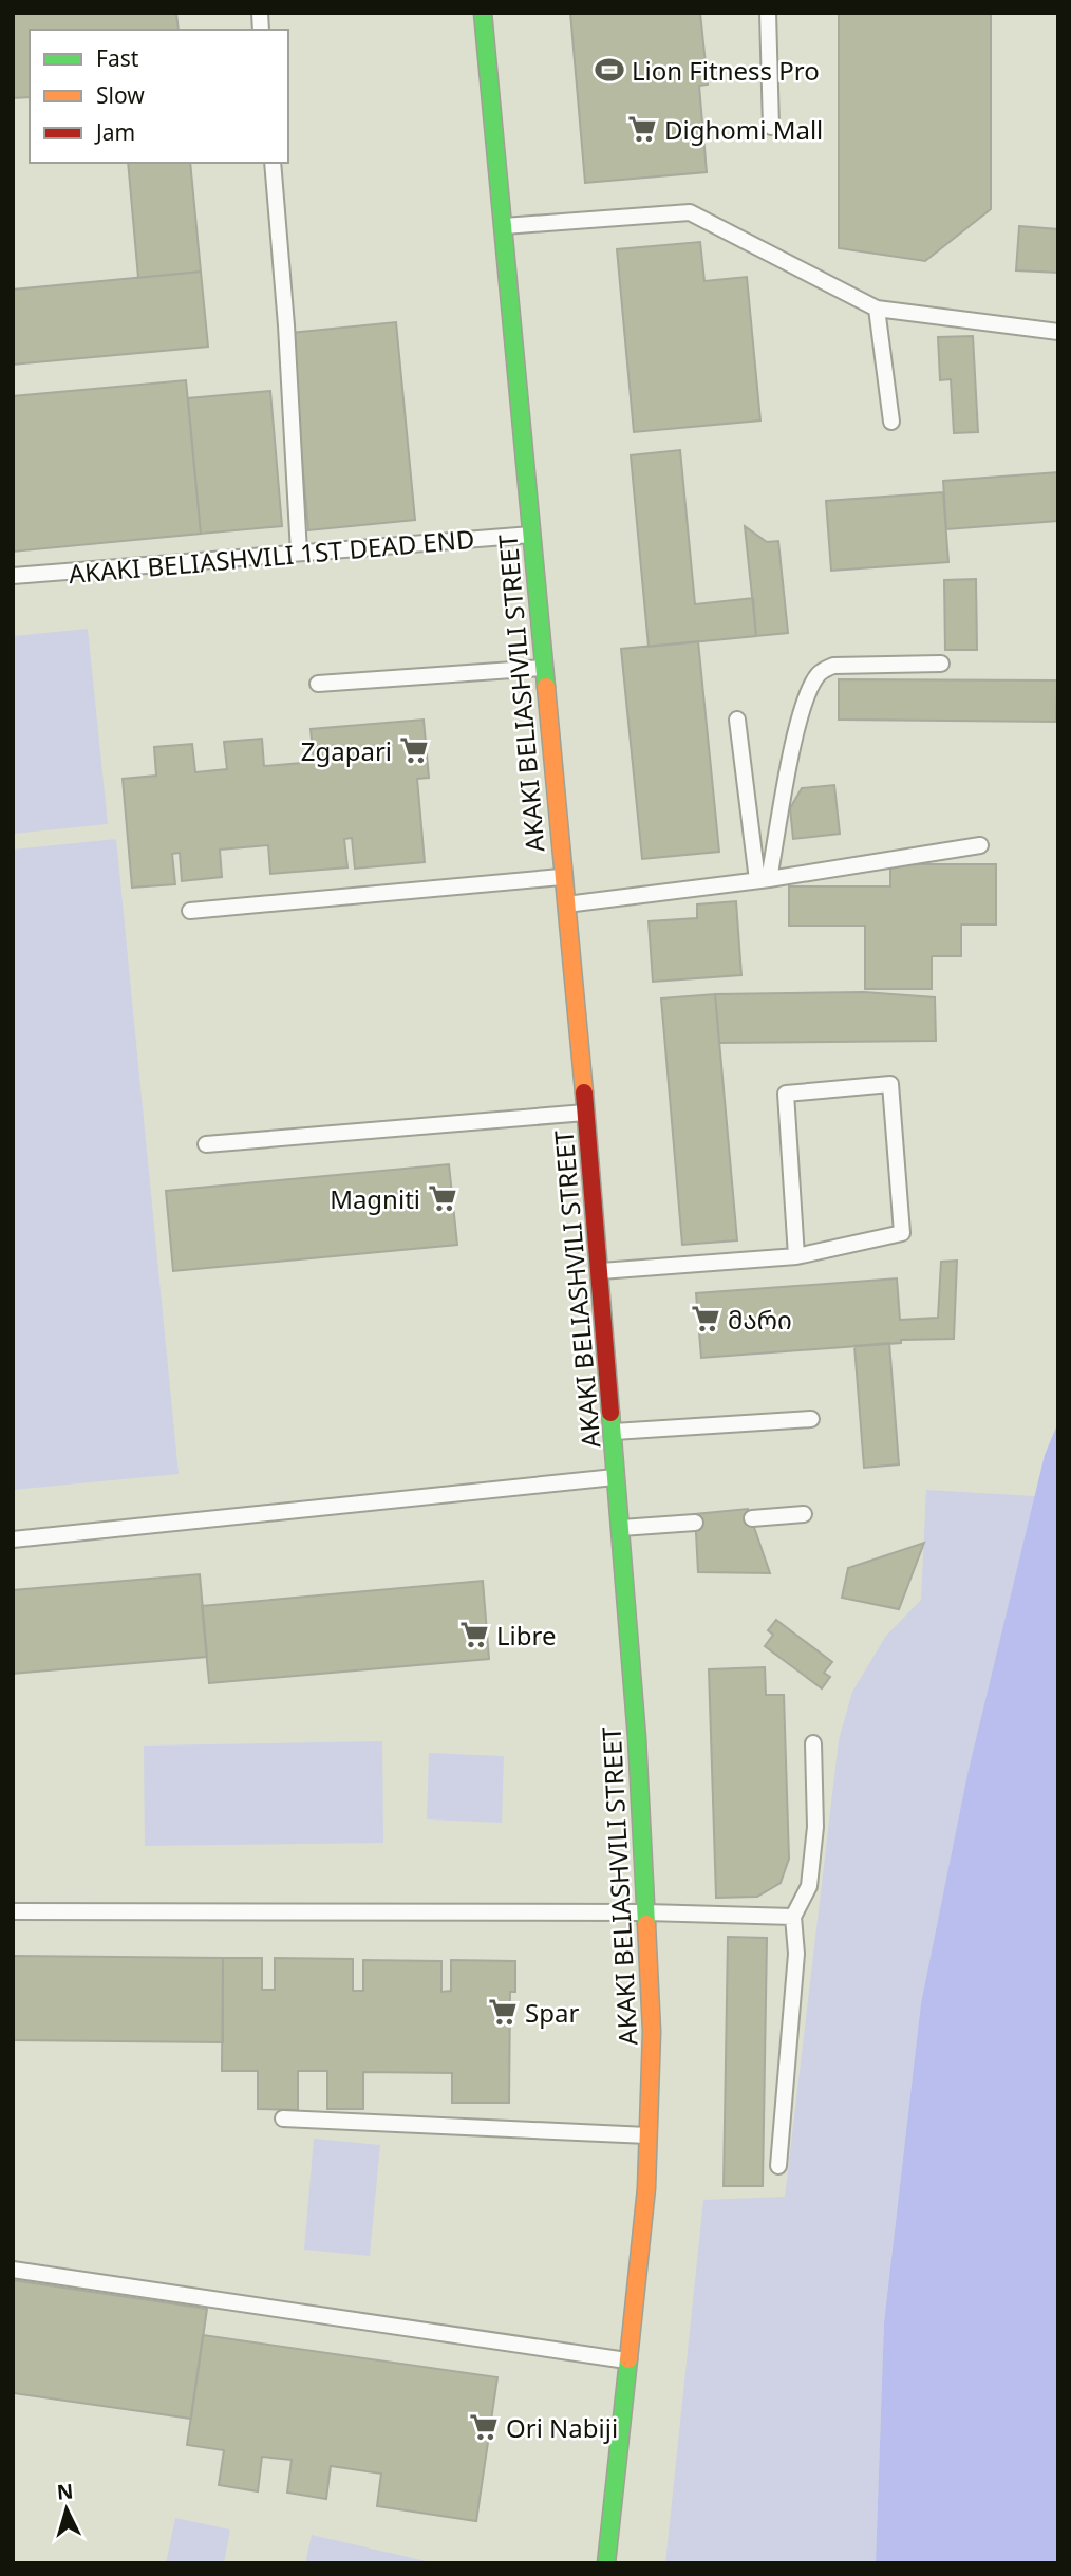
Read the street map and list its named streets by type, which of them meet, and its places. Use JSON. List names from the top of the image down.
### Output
{
  "streets": {
    "main road": ["AKAKI BELIASHVILI STREET"],
    "lane": ["AKAKI BELIASHVILI 1ST DEAD END"]
  },
  "crossings": [
    ["AKAKI BELIASHVILI 1ST DEAD END", "AKAKI BELIASHVILI STREET"]
  ],
  "places": {
    "sports": ["Lion Fitness Pro"],
    "supermarket": [
      "Dighomi Mall",
      "Zgapari",
      "Magniti",
      "მარი",
      "Libre",
      "Spar",
      "Ori Nabiji"
    ]
  },
  "legend": ["Fast", "Slow", "Jam"],
  "north": "top"
}
